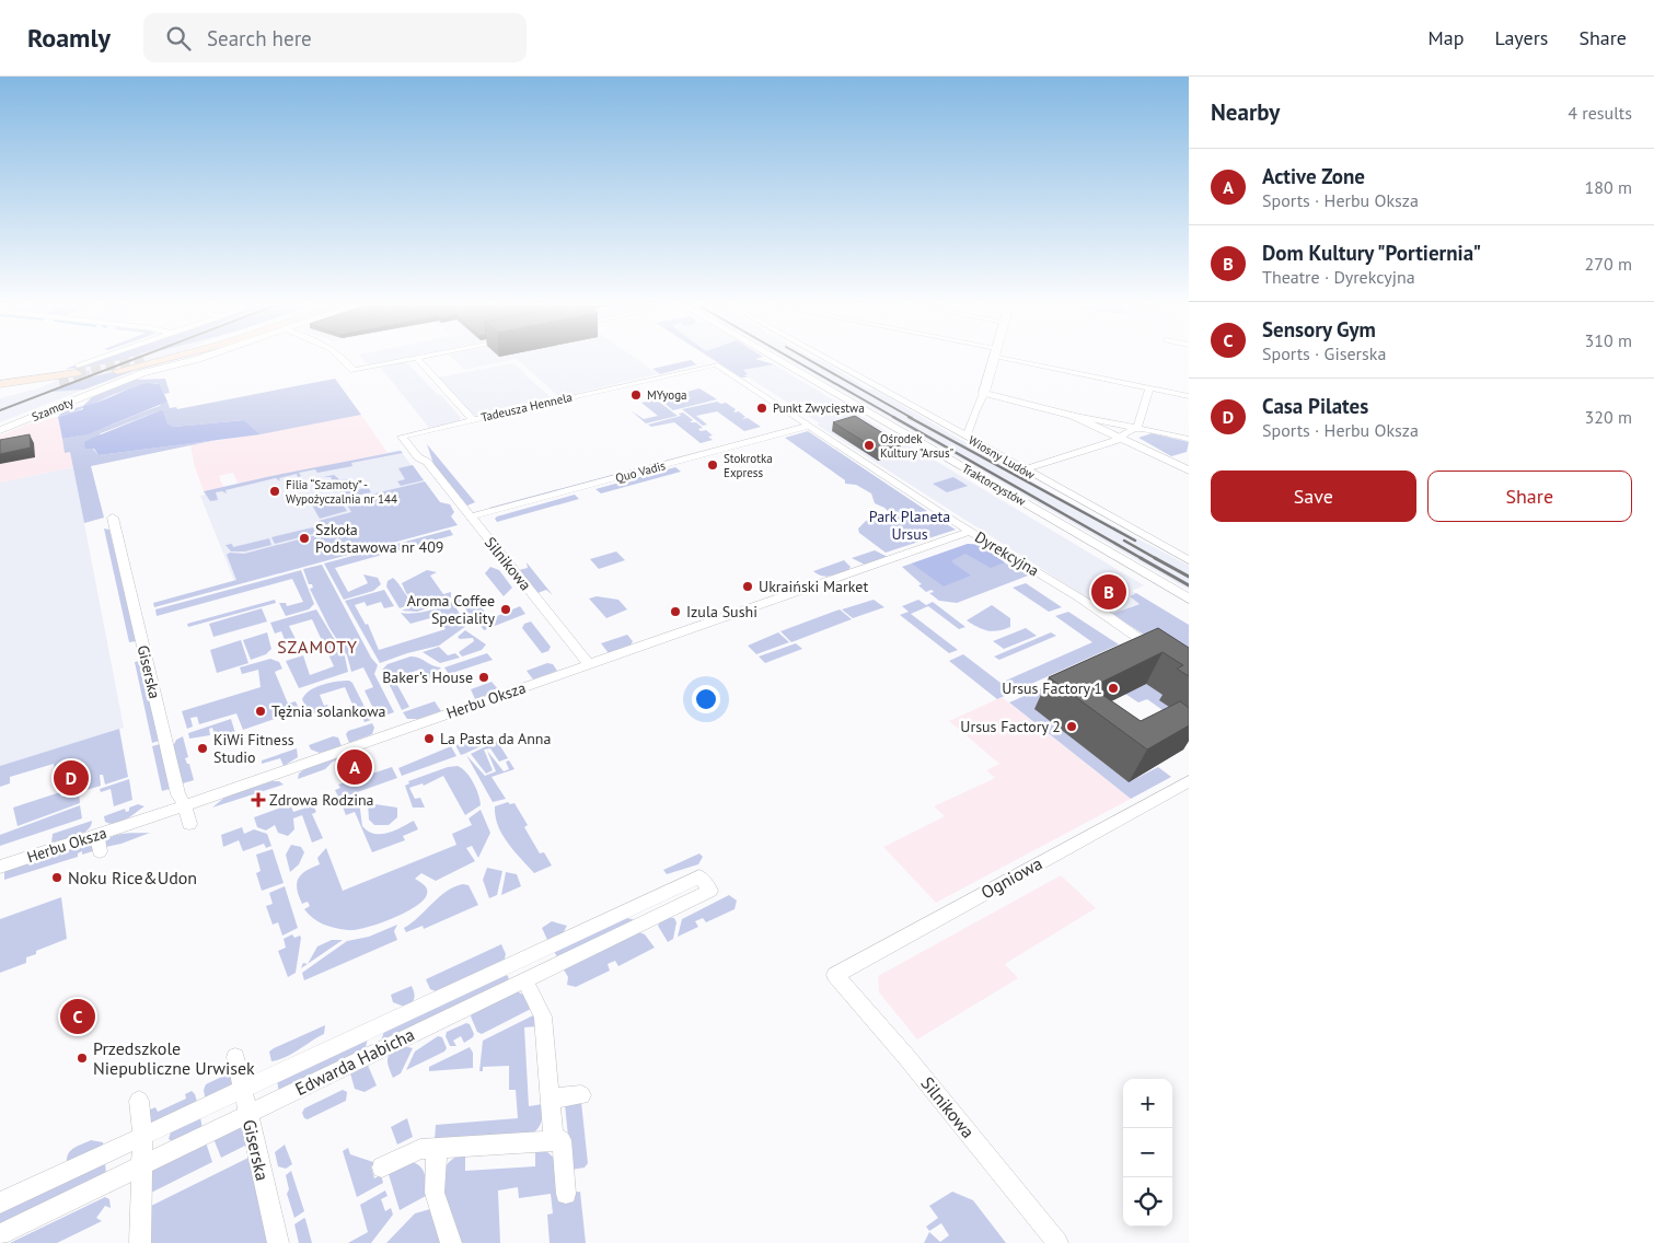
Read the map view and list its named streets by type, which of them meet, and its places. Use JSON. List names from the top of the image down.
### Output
{
  "streets": {
    "street": [
      "Tadeusza Hennela",
      "Szamoty",
      "Wiosny Ludów",
      "Quo Vadis",
      "Traktorzystów",
      "Dyrekcyjna",
      "Silnikowa",
      "Giserska",
      "Herbu Oksza",
      "Ogniowa",
      "Edwarda Habicha"
    ]
  },
  "crossings": [
    ["Tadeusza Hennela", "Dyrekcyjna"],
    ["Tadeusza Hennela", "Silnikowa"],
    ["Quo Vadis", "Dyrekcyjna"],
    ["Quo Vadis", "Silnikowa"],
    ["Dyrekcyjna", "Herbu Oksza"],
    ["Silnikowa", "Herbu Oksza"],
    ["Silnikowa", "Ogniowa"],
    ["Giserska", "Herbu Oksza"],
    ["Giserska", "Edwarda Habicha"]
  ],
  "districts": ["SZAMOTY"],
  "parks": ["Park Planeta Ursus"],
  "places": {
    "other": [
      "MYyoga",
      "Punkt Zwycięstwa",
      "Ośrodek Kultury \"Arsus\"",
      "Stokrotka Express",
      "Filia “Szamoty” - Wypożyczalnia nr 144",
      "Szkoła Podstawowa nr 409",
      "Ukraiński Market",
      "Aroma Coffee Speciality",
      "Izula Sushi",
      "Baker's House",
      "Ursus Factory 1",
      "Tężnia solankowa",
      "Ursus Factory 2",
      "La Pasta da Anna",
      "KiWi Fitness Studio",
      "Noku Rice&Udon",
      "Przedszkole Niepubliczne Urwisek"
    ],
    "health": ["Zdrowa Rodzina"]
  },
  "page": {
    "header": "Roamly",
    "search": "Search here",
    "nav": ["Map", "Layers", "Share"],
    "heading": ["Nearby", "4 results"],
    "list": [
      {
        "mark": "A",
        "name": "Active Zone",
        "note": "Sports · Herbu Oksza",
        "value": "180 m"
      },
      {
        "mark": "B",
        "name": "Dom Kultury \"Portiernia\"",
        "note": "Theatre · Dyrekcyjna",
        "value": "270 m"
      },
      {
        "mark": "C",
        "name": "Sensory Gym",
        "note": "Sports · Giserska",
        "value": "310 m"
      },
      {
        "mark": "D",
        "name": "Casa Pilates",
        "note": "Sports · Herbu Oksza",
        "value": "320 m"
      }
    ],
    "buttons": ["Save", "Share"],
    "pins": [
      "B",
      "A",
      "D",
      "C"
    ],
    "map_buttons": ["+", "−"]
  }
}
